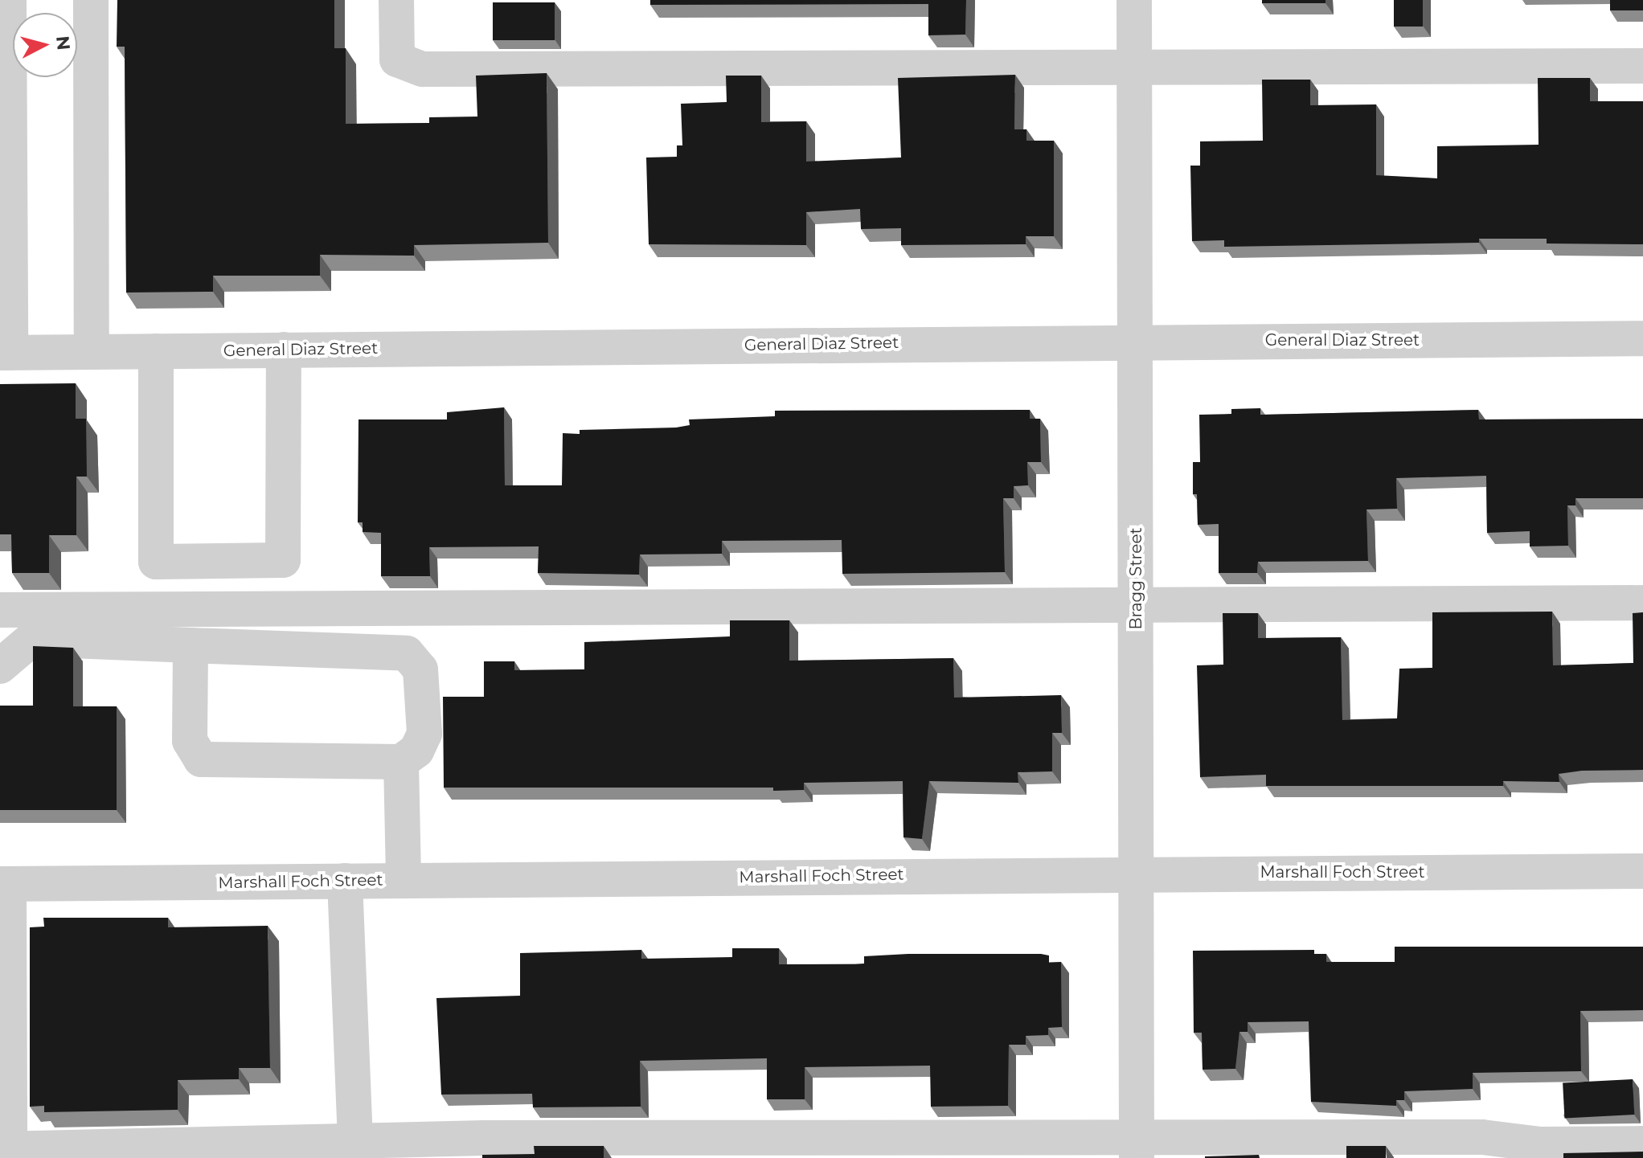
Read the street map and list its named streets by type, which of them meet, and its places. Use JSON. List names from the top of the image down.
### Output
{
  "streets": {
    "street": ["General Diaz Street", "Bragg Street", "Marshall Foch Street"]
  },
  "crossings": [
    ["General Diaz Street", "Bragg Street"],
    ["Bragg Street", "Marshall Foch Street"]
  ],
  "north": "right"
}
